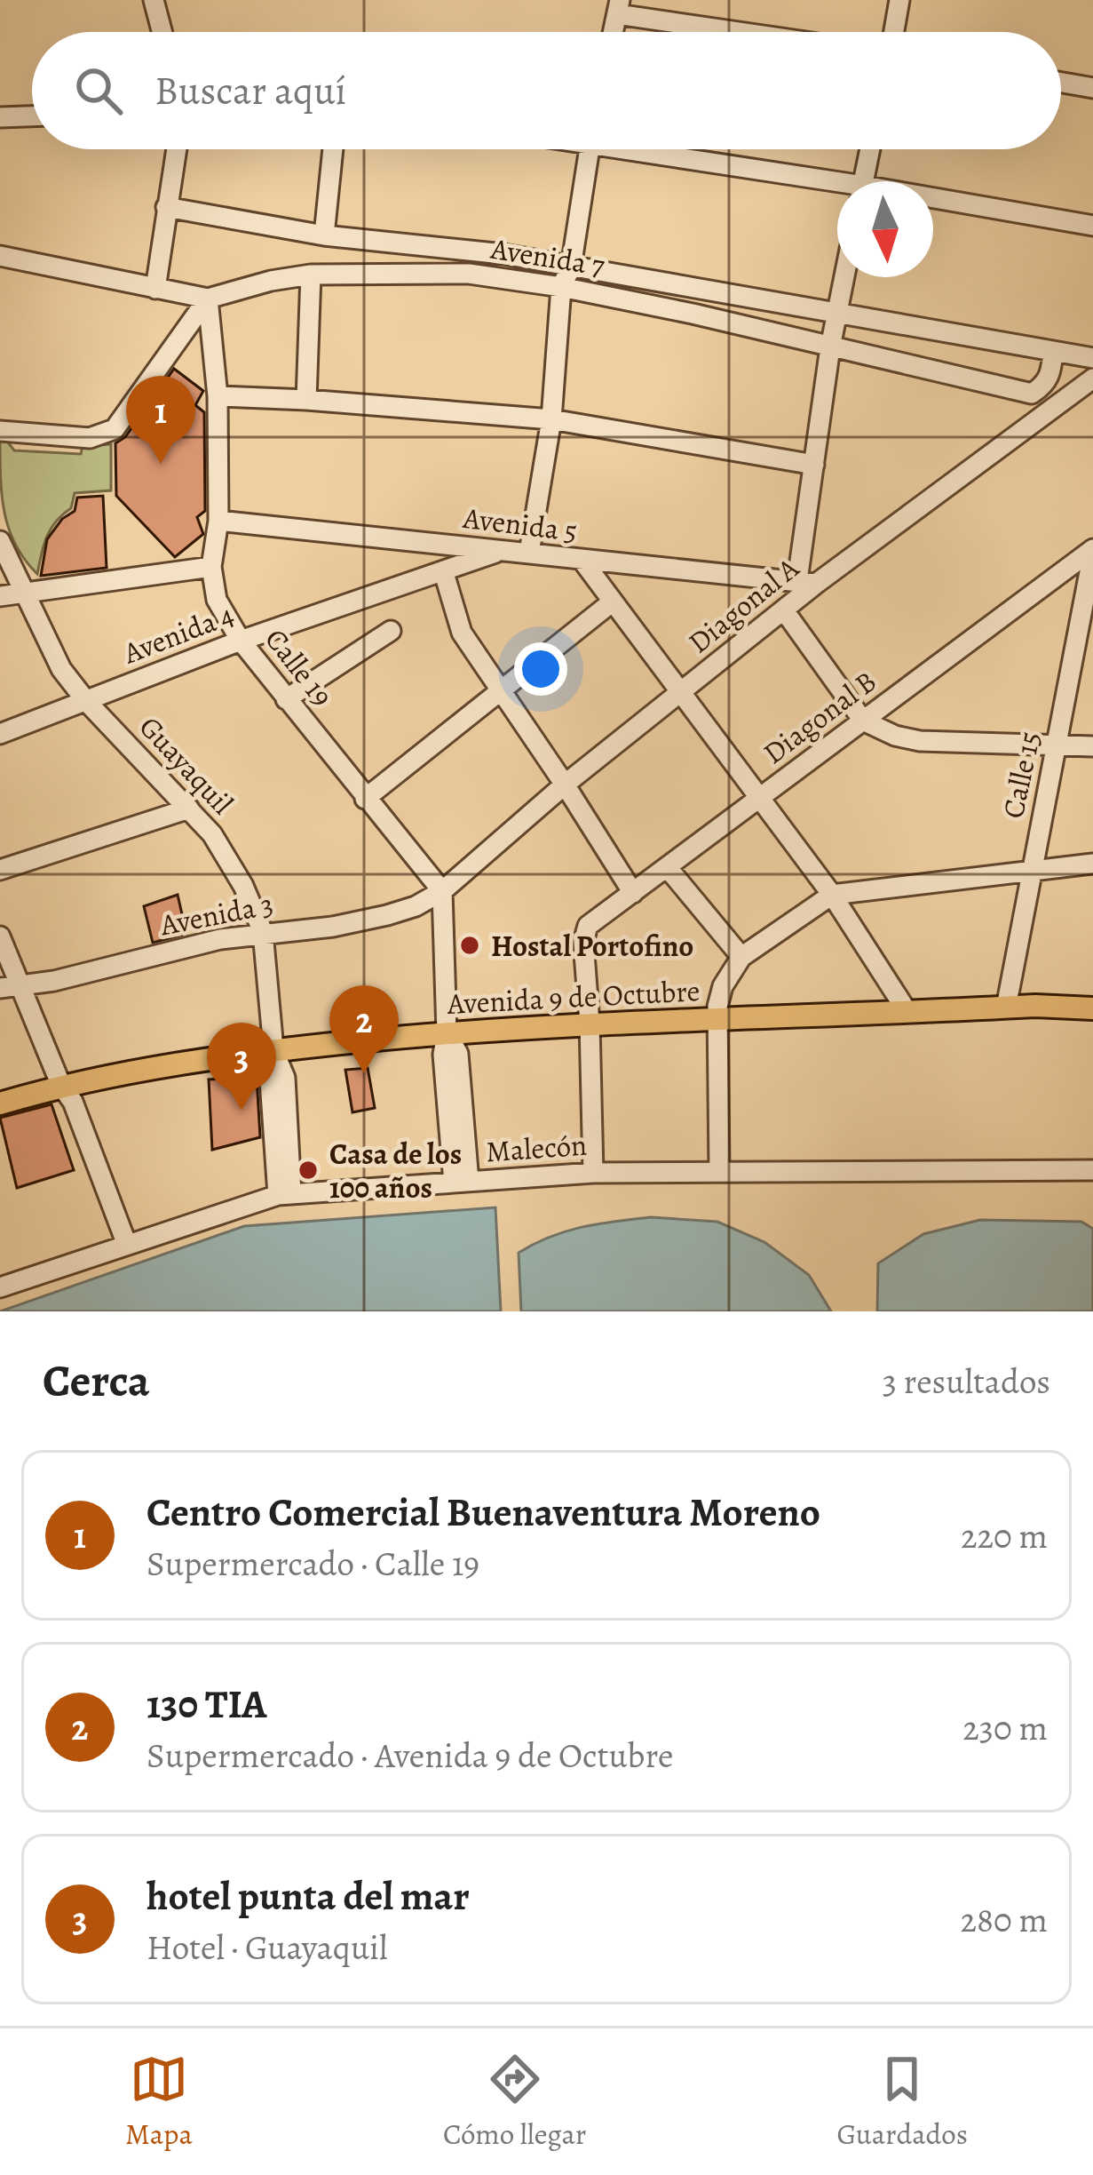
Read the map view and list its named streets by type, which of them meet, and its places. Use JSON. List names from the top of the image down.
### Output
{
  "streets": {
    "main road": ["Avenida 9 de Octubre"],
    "street": [
      "Avenida 7",
      "Avenida 5",
      "Diagonal A",
      "Avenida 4",
      "Calle 19",
      "Diagonal B",
      "Guayaquil",
      "Calle 15",
      "Avenida 3",
      "Malecón"
    ]
  },
  "crossings": [
    ["Avenida 7", "Calle 19"],
    ["Avenida 5", "Diagonal A"],
    ["Avenida 5", "Avenida 4"],
    ["Avenida 5", "Calle 19"],
    ["Diagonal A", "Calle 19"],
    ["Diagonal A", "Avenida 3"],
    ["Avenida 4", "Calle 19"],
    ["Avenida 4", "Guayaquil"],
    ["Calle 19", "Avenida 3"],
    ["Diagonal B", "Calle 15"],
    ["Diagonal B", "Avenida 9 de Octubre"],
    ["Guayaquil", "Avenida 3"],
    ["Guayaquil", "Avenida 9 de Octubre"],
    ["Guayaquil", "Malecón"],
    ["Calle 15", "Avenida 9 de Octubre"]
  ],
  "places": ["Hostal Portofino", "Casa de los 100 años"],
  "north": "bottom",
  "page": {
    "search": "Buscar aquí",
    "pins": ["1", "2", "3"],
    "heading": ["Cerca", "3 resultados"],
    "list": [
      {
        "mark": "1",
        "name": "Centro Comercial Buenaventura Moreno",
        "note": "Supermercado · Calle 19",
        "value": "220 m"
      },
      {
        "mark": "2",
        "name": "130 TIA",
        "note": "Supermercado · Avenida 9 de Octubre",
        "value": "230 m"
      },
      {
        "mark": "3",
        "name": "hotel punta del mar",
        "note": "Hotel · Guayaquil",
        "value": "280 m"
      }
    ],
    "nav": ["Mapa", "Cómo llegar", "Guardados"]
  }
}
